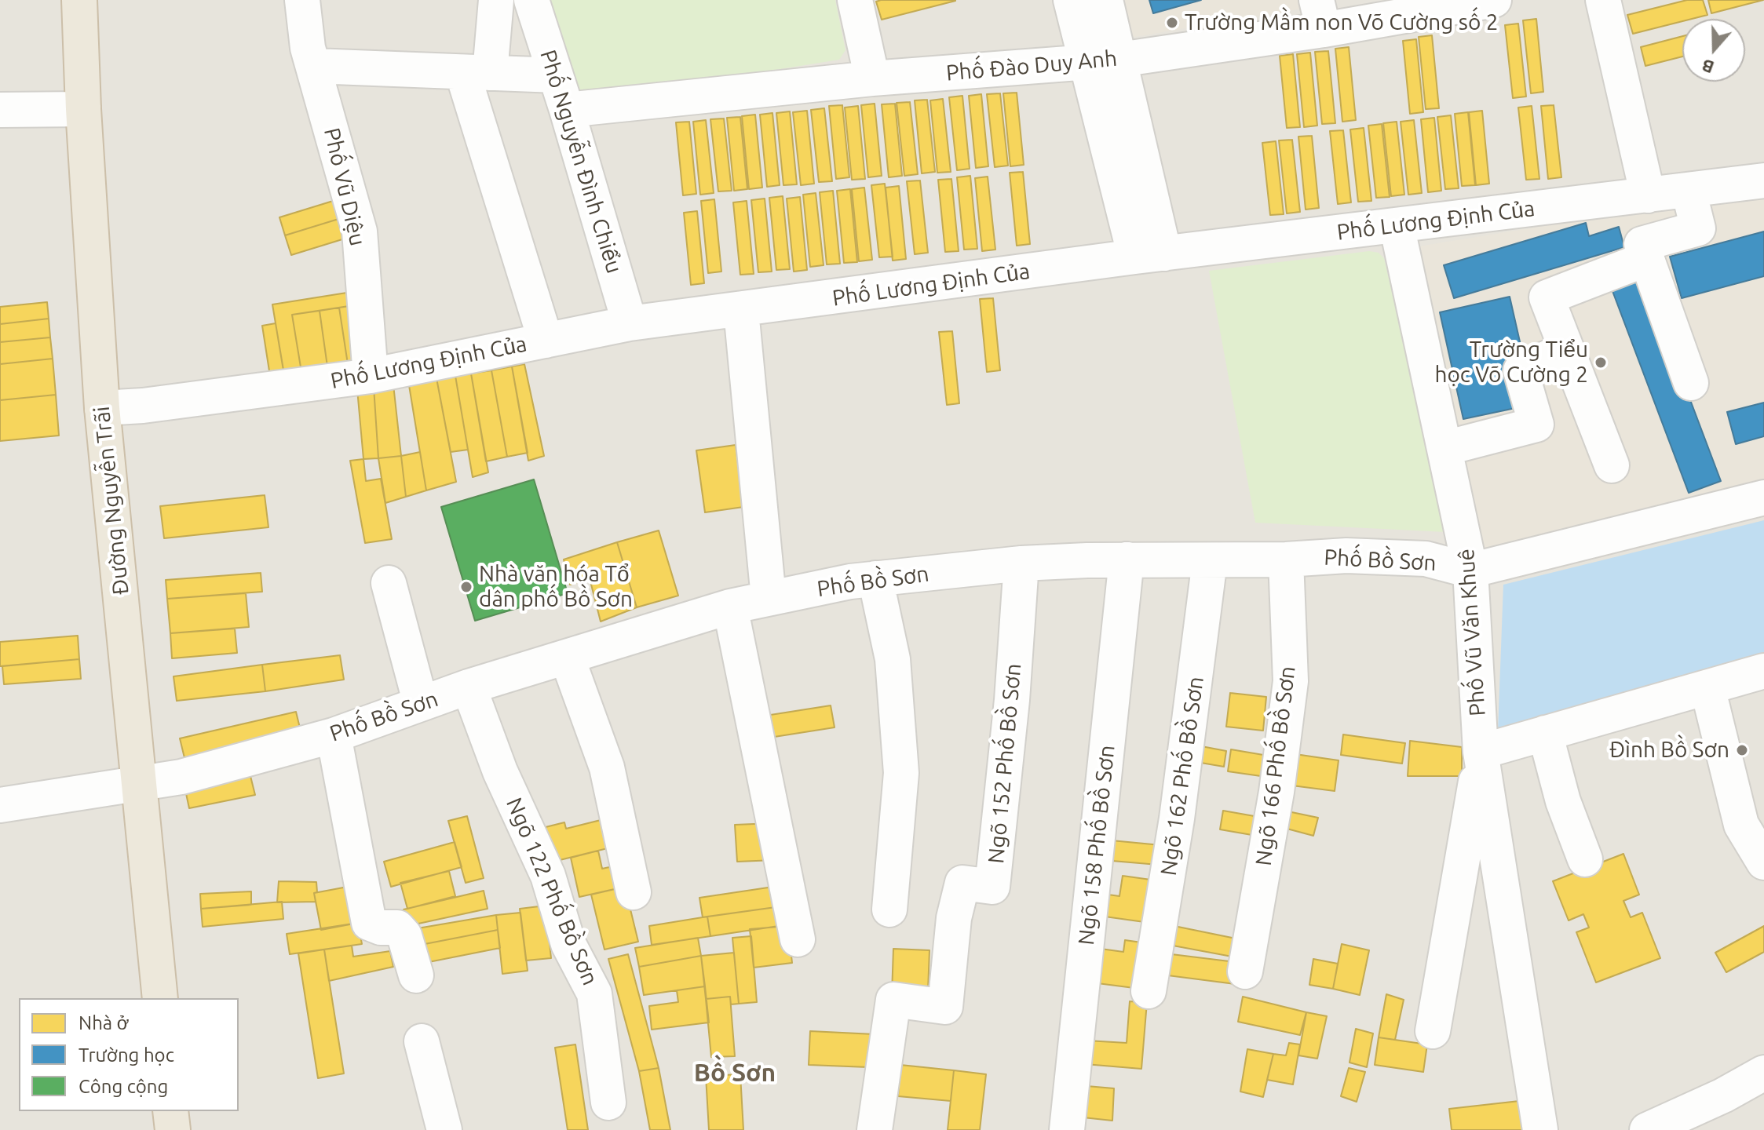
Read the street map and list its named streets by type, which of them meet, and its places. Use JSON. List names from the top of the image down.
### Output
{
  "streets": {
    "highway": ["Đường Nguyễn Trãi"],
    "street": [
      "Phố Đào Duy Anh",
      "Phố Nguyễn Đình Chiểu",
      "Phố Vũ Diệu",
      "Phố Lương Định Của",
      "Phố Bồ Sơn",
      "Phố Vũ Văn Khuê",
      "Ngõ 152 Phố Bồ Sơn",
      "Ngõ 166 Phố Bồ Sơn",
      "Ngõ 162 Phố Bồ Sơn",
      "Ngõ 158 Phố Bồ Sơn",
      "Ngõ 122 Phố Bồ Sơn"
    ]
  },
  "crossings": [
    ["Phố Đào Duy Anh", "Phố Nguyễn Đình Chiểu"],
    ["Phố Nguyễn Đình Chiểu", "Phố Lương Định Của"],
    ["Phố Vũ Diệu", "Phố Lương Định Của"],
    ["Phố Lương Định Của", "Đường Nguyễn Trãi"],
    ["Phố Lương Định Của", "Phố Vũ Văn Khuê"],
    ["Đường Nguyễn Trãi", "Phố Bồ Sơn"],
    ["Phố Bồ Sơn", "Phố Vũ Văn Khuê"],
    ["Phố Bồ Sơn", "Ngõ 152 Phố Bồ Sơn"],
    ["Phố Bồ Sơn", "Ngõ 166 Phố Bồ Sơn"],
    ["Phố Bồ Sơn", "Ngõ 162 Phố Bồ Sơn"],
    ["Phố Bồ Sơn", "Ngõ 158 Phố Bồ Sơn"],
    ["Phố Bồ Sơn", "Ngõ 122 Phố Bồ Sơn"]
  ],
  "districts": ["Bồ Sơn"],
  "places": [
    "Trường Mầm non Võ Cường số 2",
    "Trường Tiểu học Võ Cường 2",
    "Nhà văn hóa Tổ dân phố Bồ Sơn",
    "Đình Bồ Sơn"
  ],
  "legend": ["Nhà ở", "Trường học", "Công cộng"],
  "north": "bottom"
}
